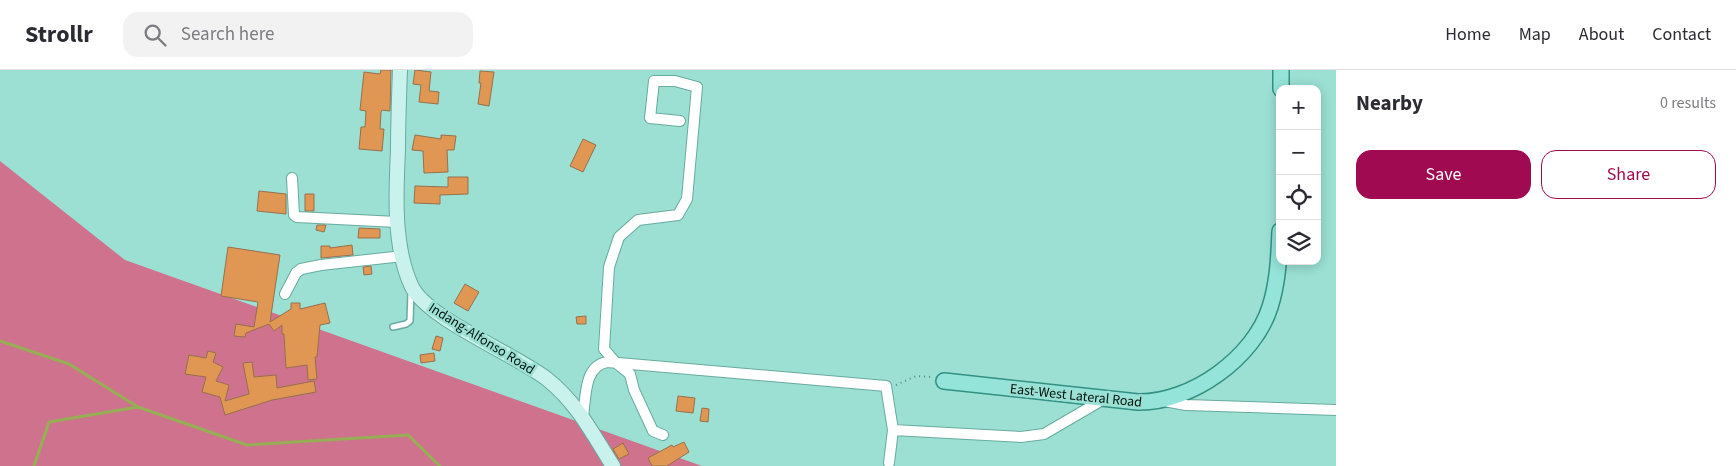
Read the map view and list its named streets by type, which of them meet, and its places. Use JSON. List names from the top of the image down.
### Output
{
  "streets": {
    "main road": ["Indang-Alfonso Road", "East-West Lateral Road"]
  },
  "page": {
    "header": "Strollr",
    "search": "Search here",
    "nav": [
      "Home",
      "Map",
      "About",
      "Contact"
    ],
    "heading": ["Nearby", "0 results"],
    "map_buttons": ["+", "−"],
    "buttons": ["Save", "Share"]
  }
}
